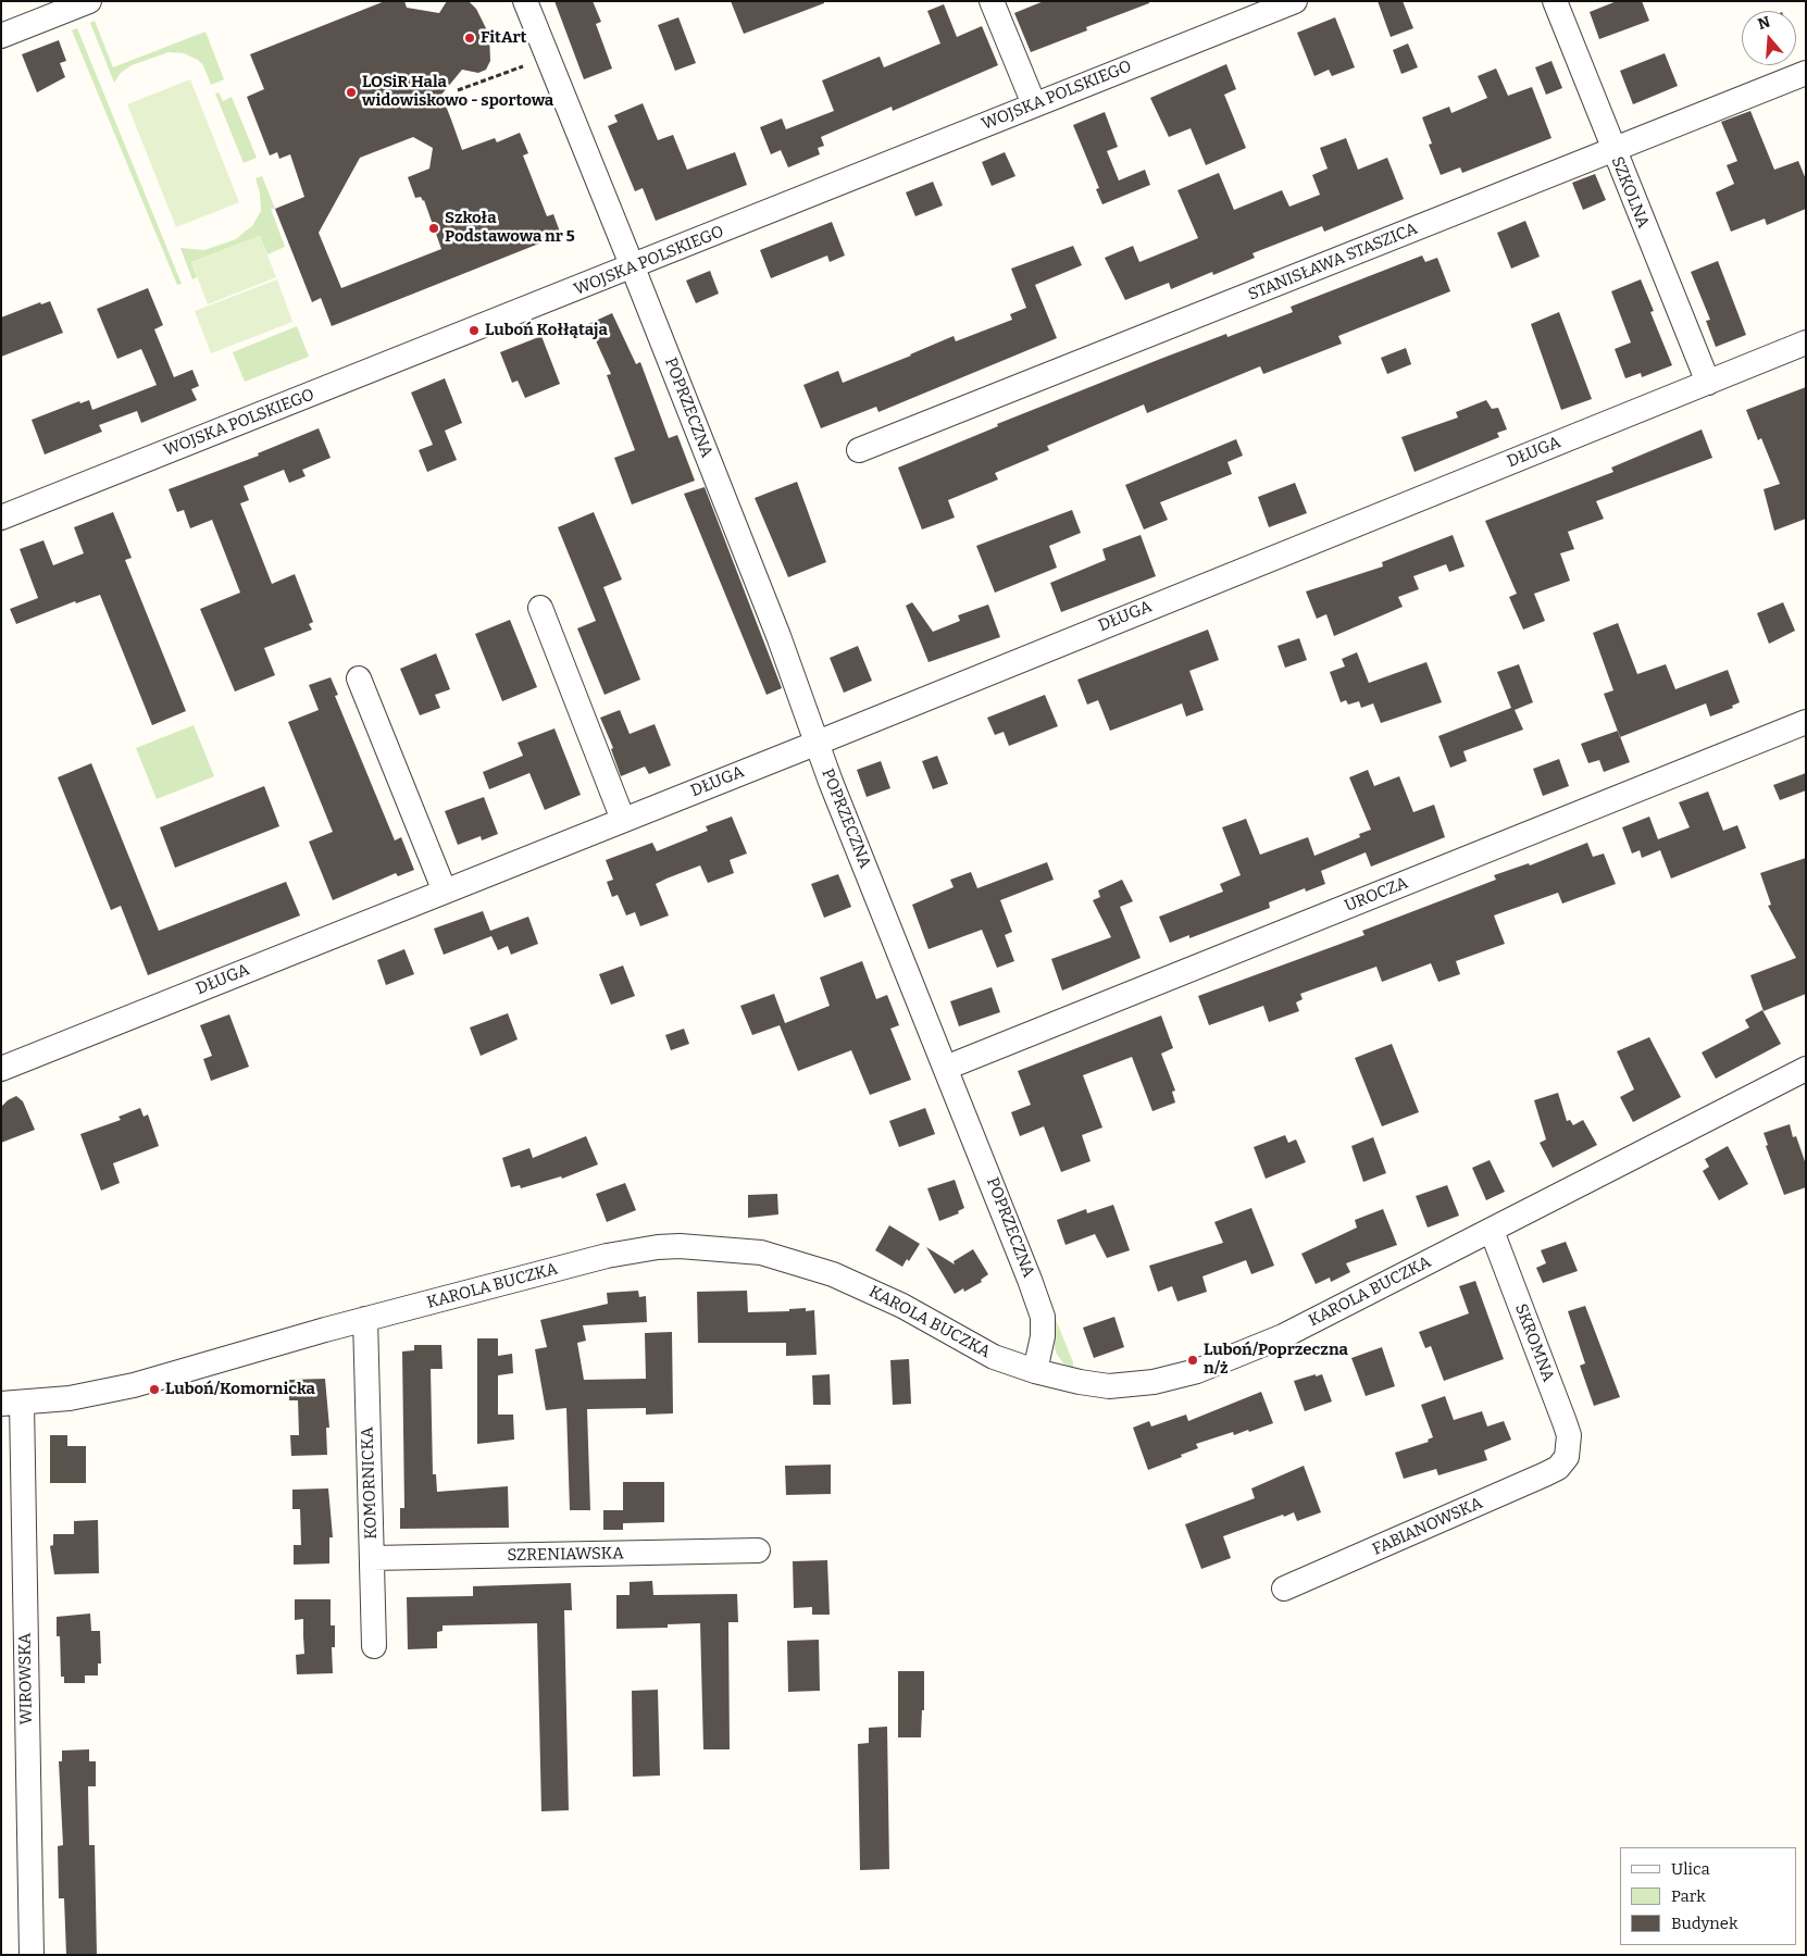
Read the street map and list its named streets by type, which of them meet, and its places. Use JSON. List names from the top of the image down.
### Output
{
  "streets": {
    "street": [
      "WOJSKA POLSKIEGO",
      "SZKOLNA",
      "STANISŁAWA STASZICA",
      "POPRZECZNA",
      "DŁUGA",
      "UROCZA",
      "KAROLA BUCZKA",
      "SKROMNA",
      "KOMORNICKA",
      "FABIANOWSKA",
      "SZRENIAWSKA",
      "WIROWSKA"
    ]
  },
  "crossings": [
    ["WOJSKA POLSKIEGO", "POPRZECZNA"],
    ["SZKOLNA", "STANISŁAWA STASZICA"],
    ["SZKOLNA", "DŁUGA"],
    ["POPRZECZNA", "DŁUGA"],
    ["POPRZECZNA", "UROCZA"],
    ["POPRZECZNA", "KAROLA BUCZKA"],
    ["KAROLA BUCZKA", "SKROMNA"],
    ["KAROLA BUCZKA", "KOMORNICKA"],
    ["KAROLA BUCZKA", "WIROWSKA"],
    ["SKROMNA", "FABIANOWSKA"],
    ["KOMORNICKA", "SZRENIAWSKA"]
  ],
  "places": [
    "FitArt",
    "LOSiR Hala widowiskowo - sportowa",
    "Szkoła Podstawowa nr 5",
    "Luboń Kołłątaja",
    "Luboń/Poprzeczna n/ż",
    "Luboń/Komornicka"
  ],
  "legend": ["Ulica", "Park", "Budynek"],
  "north": "top"
}
